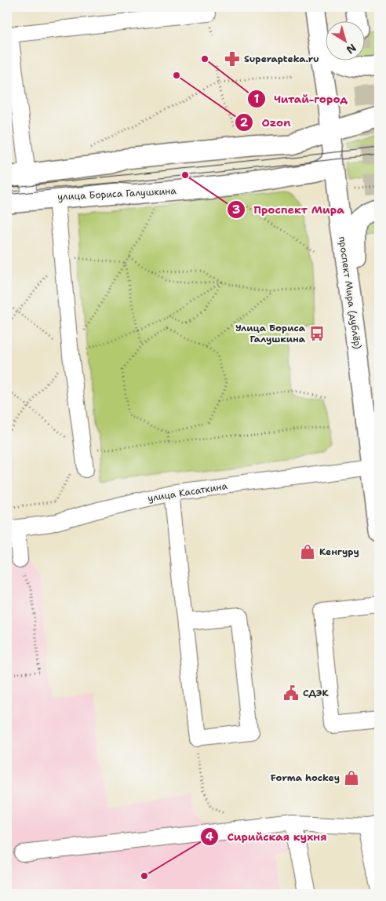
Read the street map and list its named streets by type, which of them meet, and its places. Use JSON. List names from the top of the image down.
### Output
{
  "streets": {
    "main road": ["улица Бориса Галушкина", "проспект Мира (дублёр)"],
    "street": ["улица Касаткина"]
  },
  "crossings": [
    ["улица Бориса Галушкина", "проспект Мира (дублёр)"],
    ["проспект Мира (дублёр)", "улица Касаткина"]
  ],
  "places": {
    "other": [
      "Читай-город",
      "Ozon",
      "Проспект Мира",
      "Сирийская кухня"
    ],
    "pharmacy": ["Superapteka.ru"],
    "bus stop": ["Улица Бориса Галушкина"],
    "shop": ["Кенгуру", "Forma hockey"],
    "public building": ["СДЭК"]
  },
  "north": "bottom right"
}
